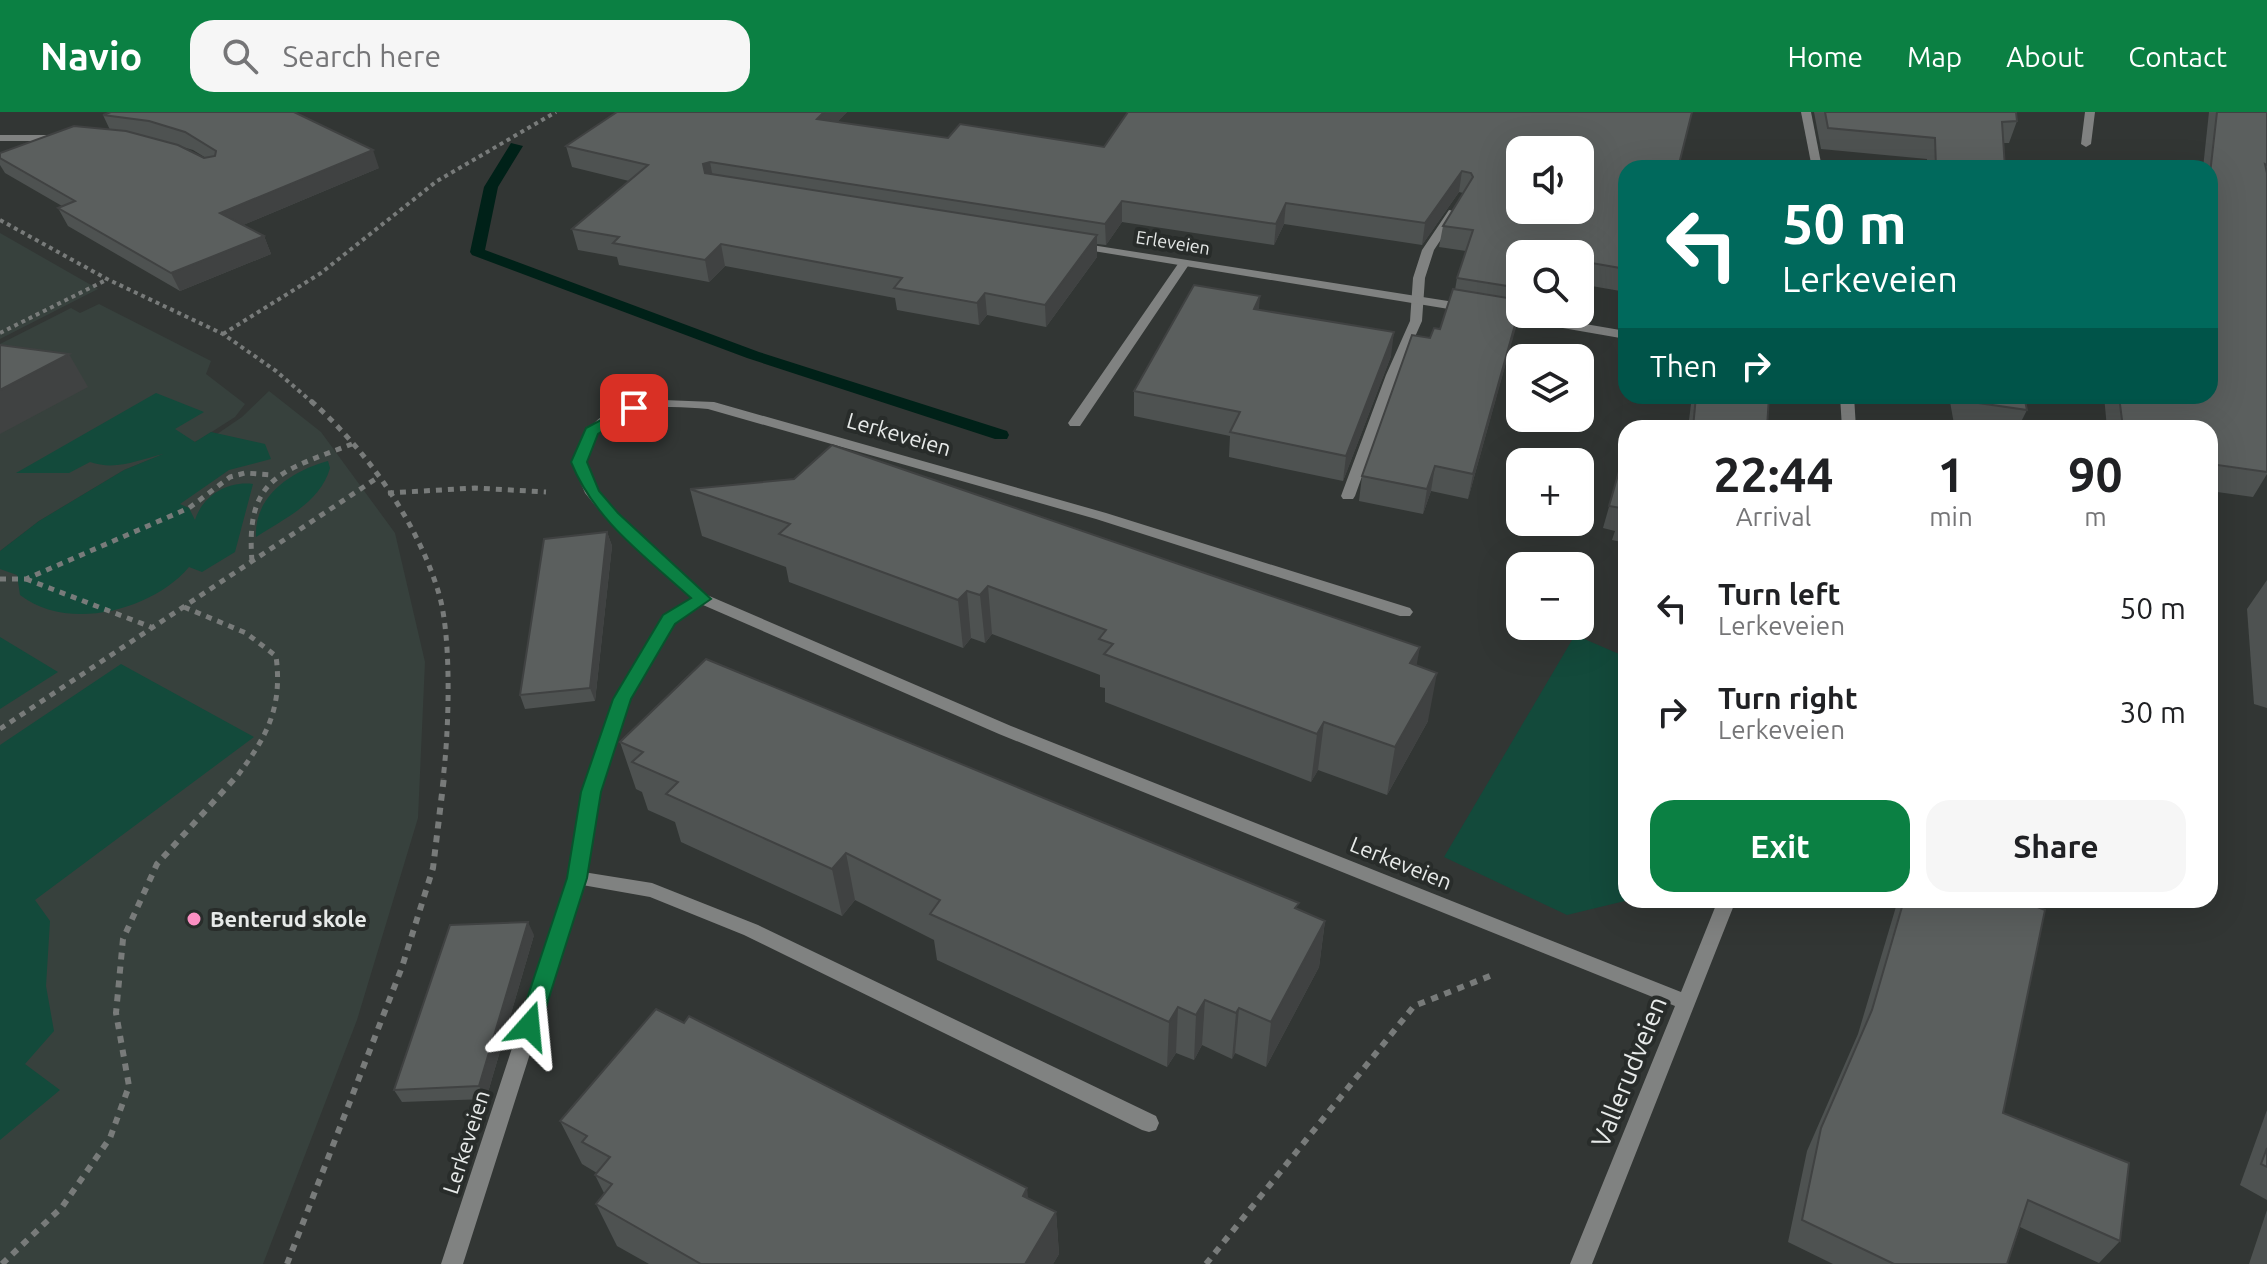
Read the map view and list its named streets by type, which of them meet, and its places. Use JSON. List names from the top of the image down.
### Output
{
  "streets": {
    "street": ["Erleveien", "Lerkeveien", "Vallerudveien"]
  },
  "crossings": [
    ["Lerkeveien", "Vallerudveien"]
  ],
  "places": ["Benterud skole"],
  "page": {
    "header": "Navio",
    "search": "Search here",
    "nav": [
      "Home",
      "Map",
      "About",
      "Contact"
    ],
    "map_buttons": ["+", "−"],
    "turn": ["50 m", "Lerkeveien"],
    "then": "Then",
    "eta": [
      "22:44",
      "Arrival",
      "1",
      "min",
      "90",
      "m"
    ],
    "list": [
      {
        "name": "Turn left",
        "note": "Lerkeveien",
        "value": "50 m"
      },
      {
        "name": "Turn right",
        "note": "Lerkeveien",
        "value": "30 m"
      }
    ],
    "buttons": ["Exit", "Share"]
  }
}
